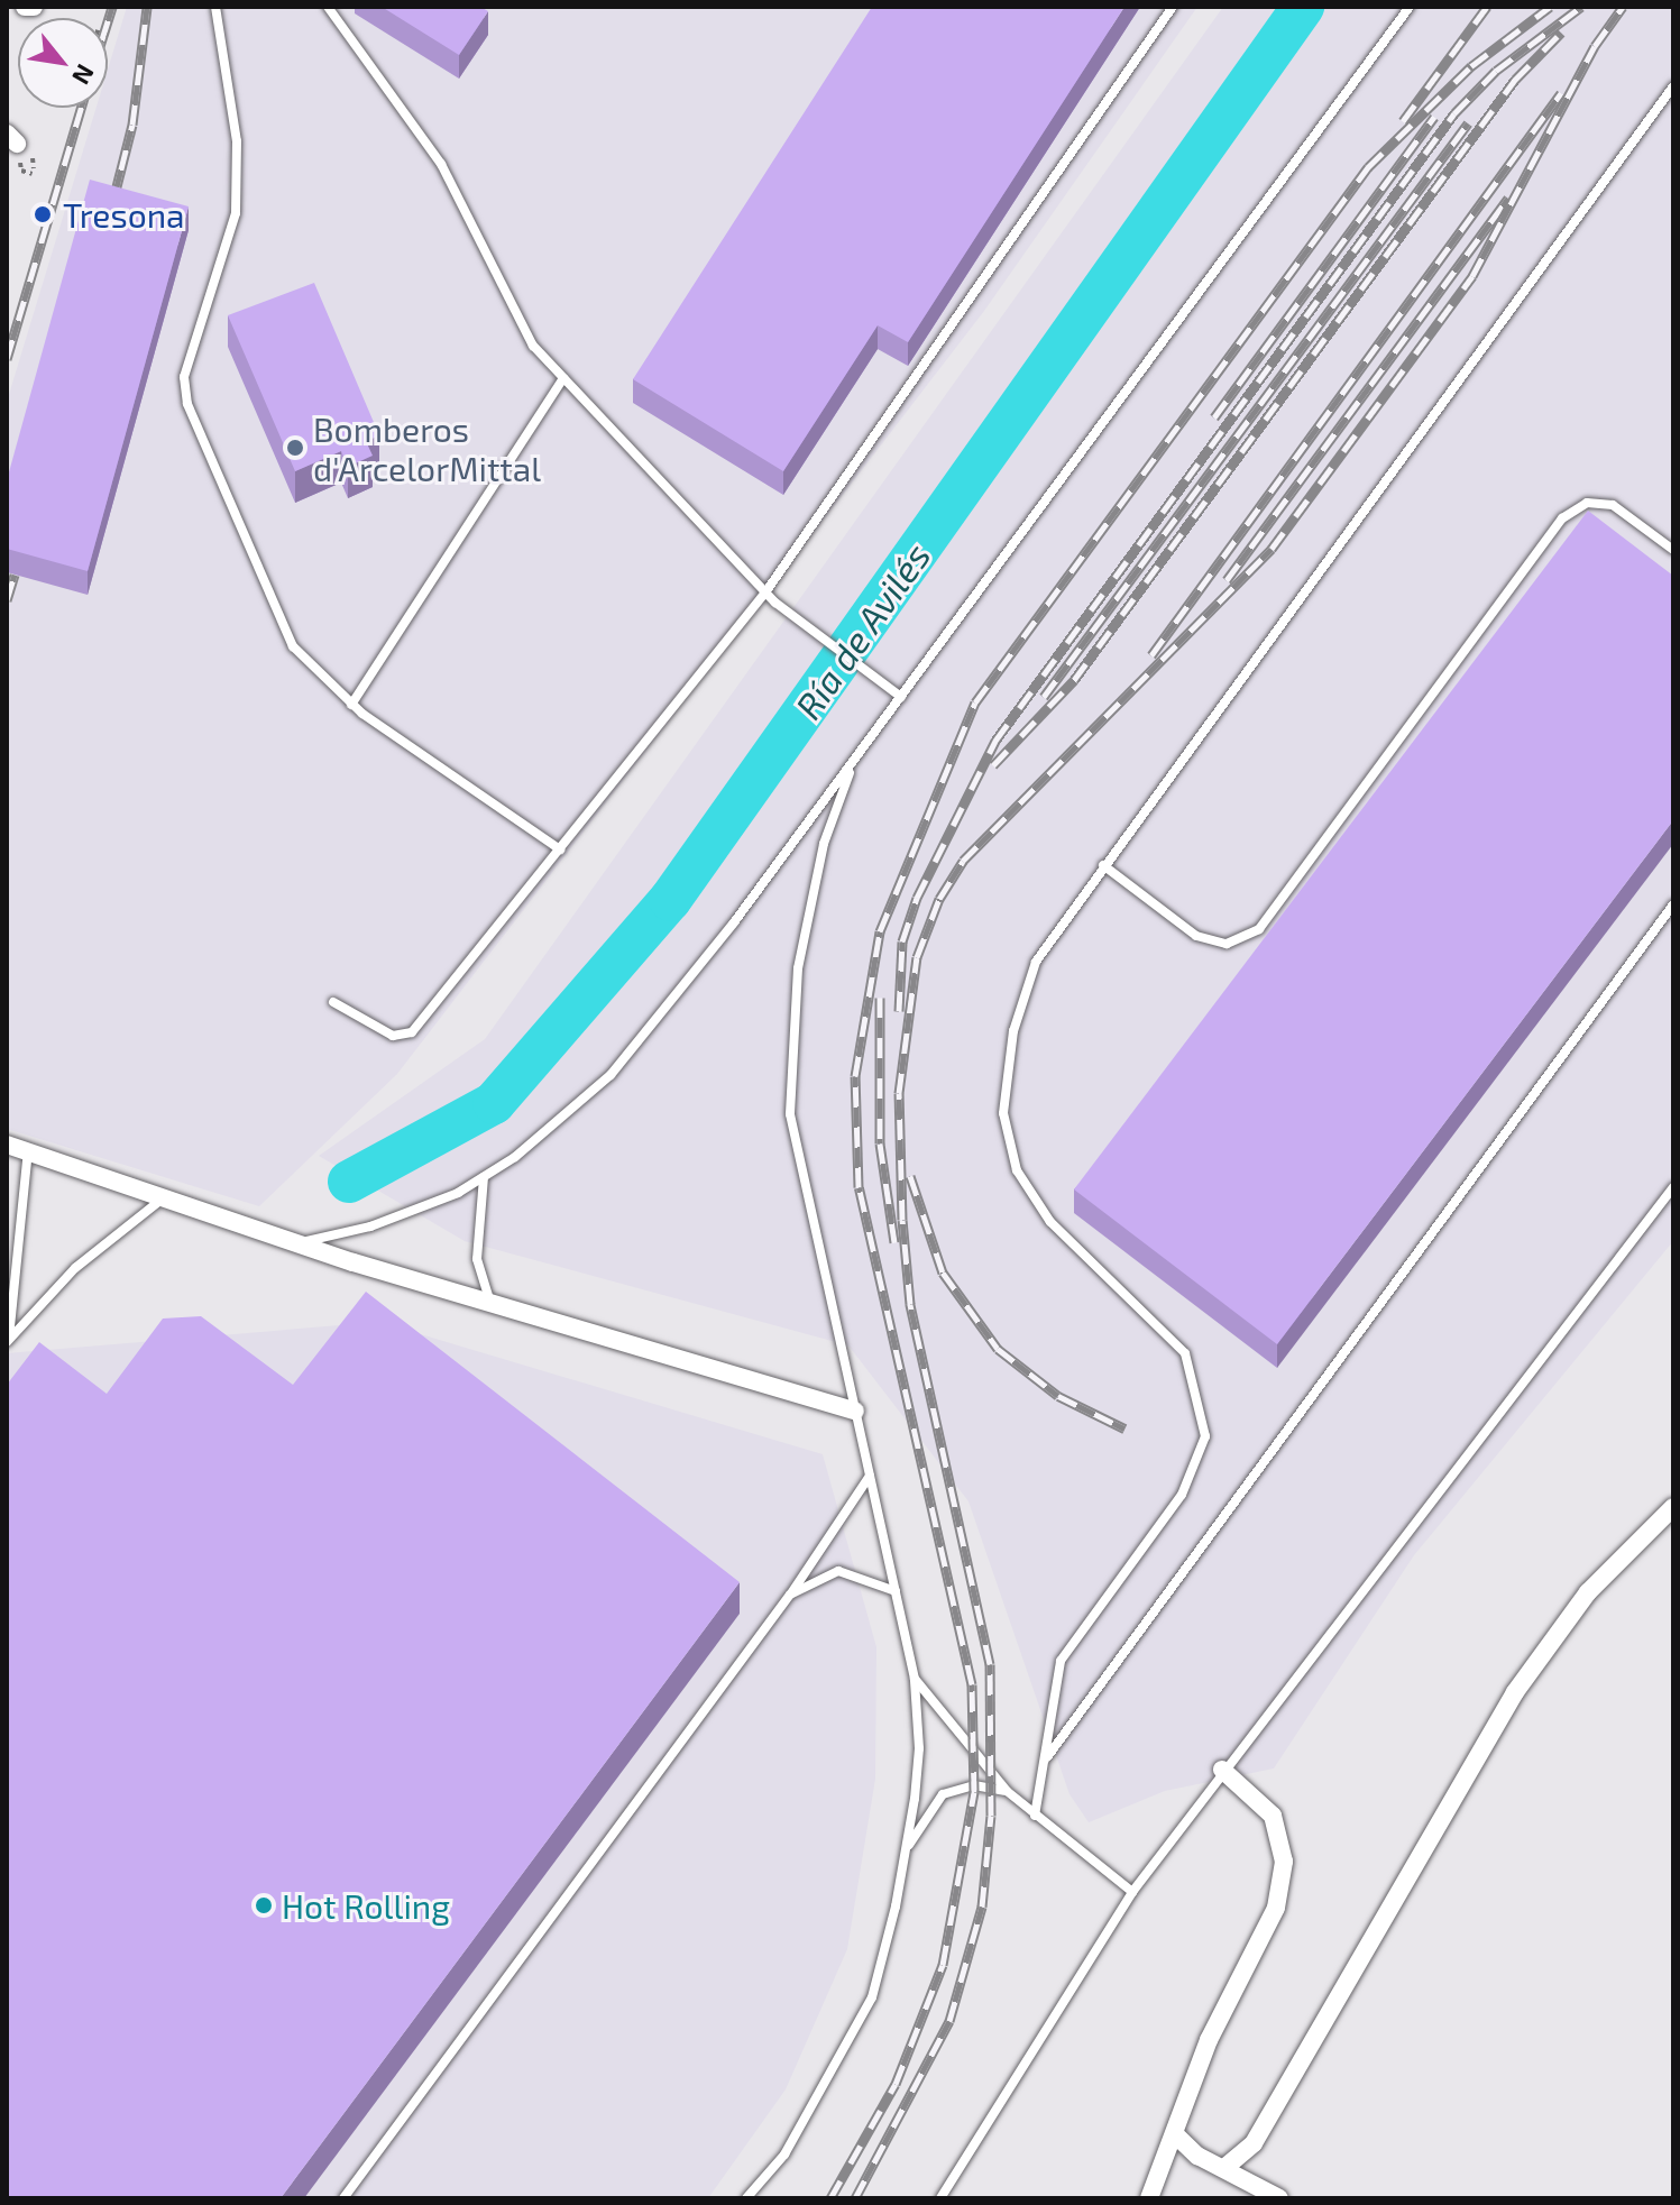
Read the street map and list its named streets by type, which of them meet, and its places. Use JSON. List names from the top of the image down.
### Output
{
  "water": ["Ría de Avilés"],
  "places": ["Tresona", "Bomberos d'ArcelorMittal", "Hot Rolling"],
  "north": "bottom right"
}
